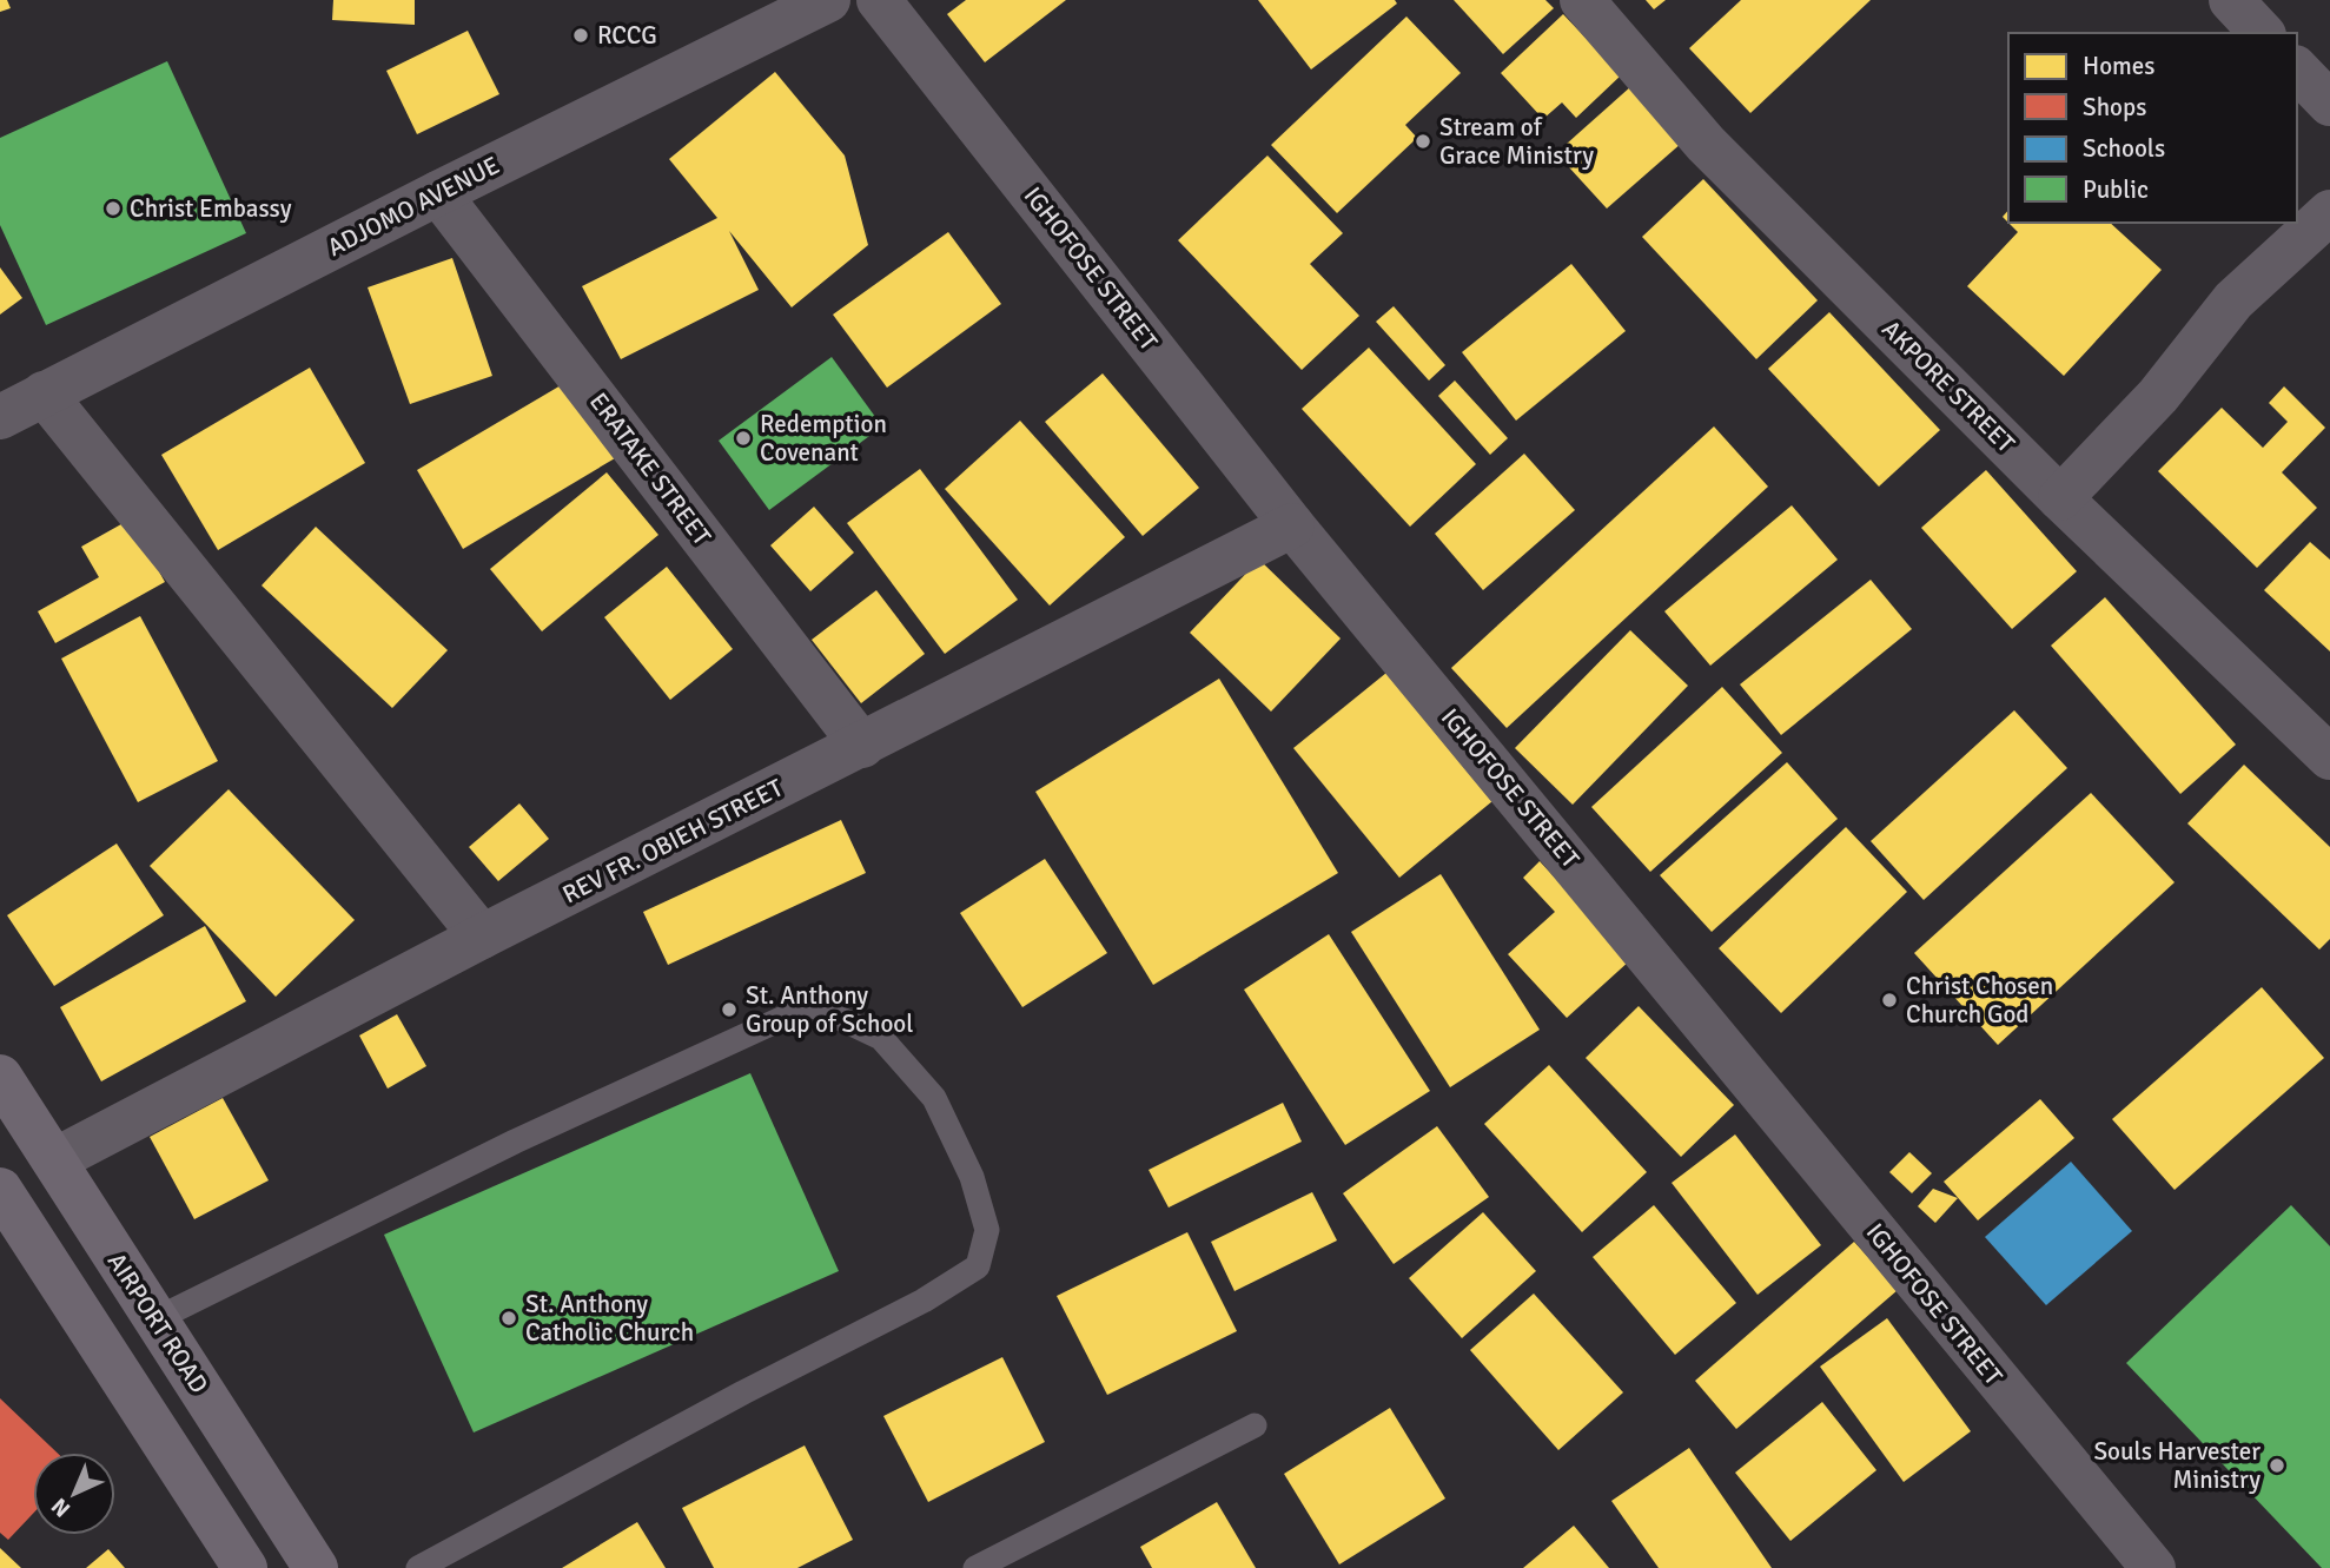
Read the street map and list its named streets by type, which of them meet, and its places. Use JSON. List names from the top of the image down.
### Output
{
  "streets": {
    "main road": ["AIRPORT ROAD"],
    "street": [
      "ADJOMO AVENUE",
      "IGHOFOSE STREET",
      "AKPORE STREET",
      "ERATAKE STREET",
      "REV FR. OBIEH STREET"
    ]
  },
  "crossings": [
    ["ADJOMO AVENUE", "ERATAKE STREET"],
    ["IGHOFOSE STREET", "REV FR. OBIEH STREET"],
    ["ERATAKE STREET", "REV FR. OBIEH STREET"],
    ["REV FR. OBIEH STREET", "AIRPORT ROAD"]
  ],
  "places": [
    "RCCG",
    "Stream of Grace Ministry",
    "Christ Embassy",
    "Redemption Covenant",
    "Christ Chosen Church God",
    "St. Anthony Group of School",
    "St. Anthony Catholic Church",
    "Souls Harvester Ministry"
  ],
  "legend": [
    "Homes",
    "Shops",
    "Schools",
    "Public"
  ],
  "north": "bottom left"
}
